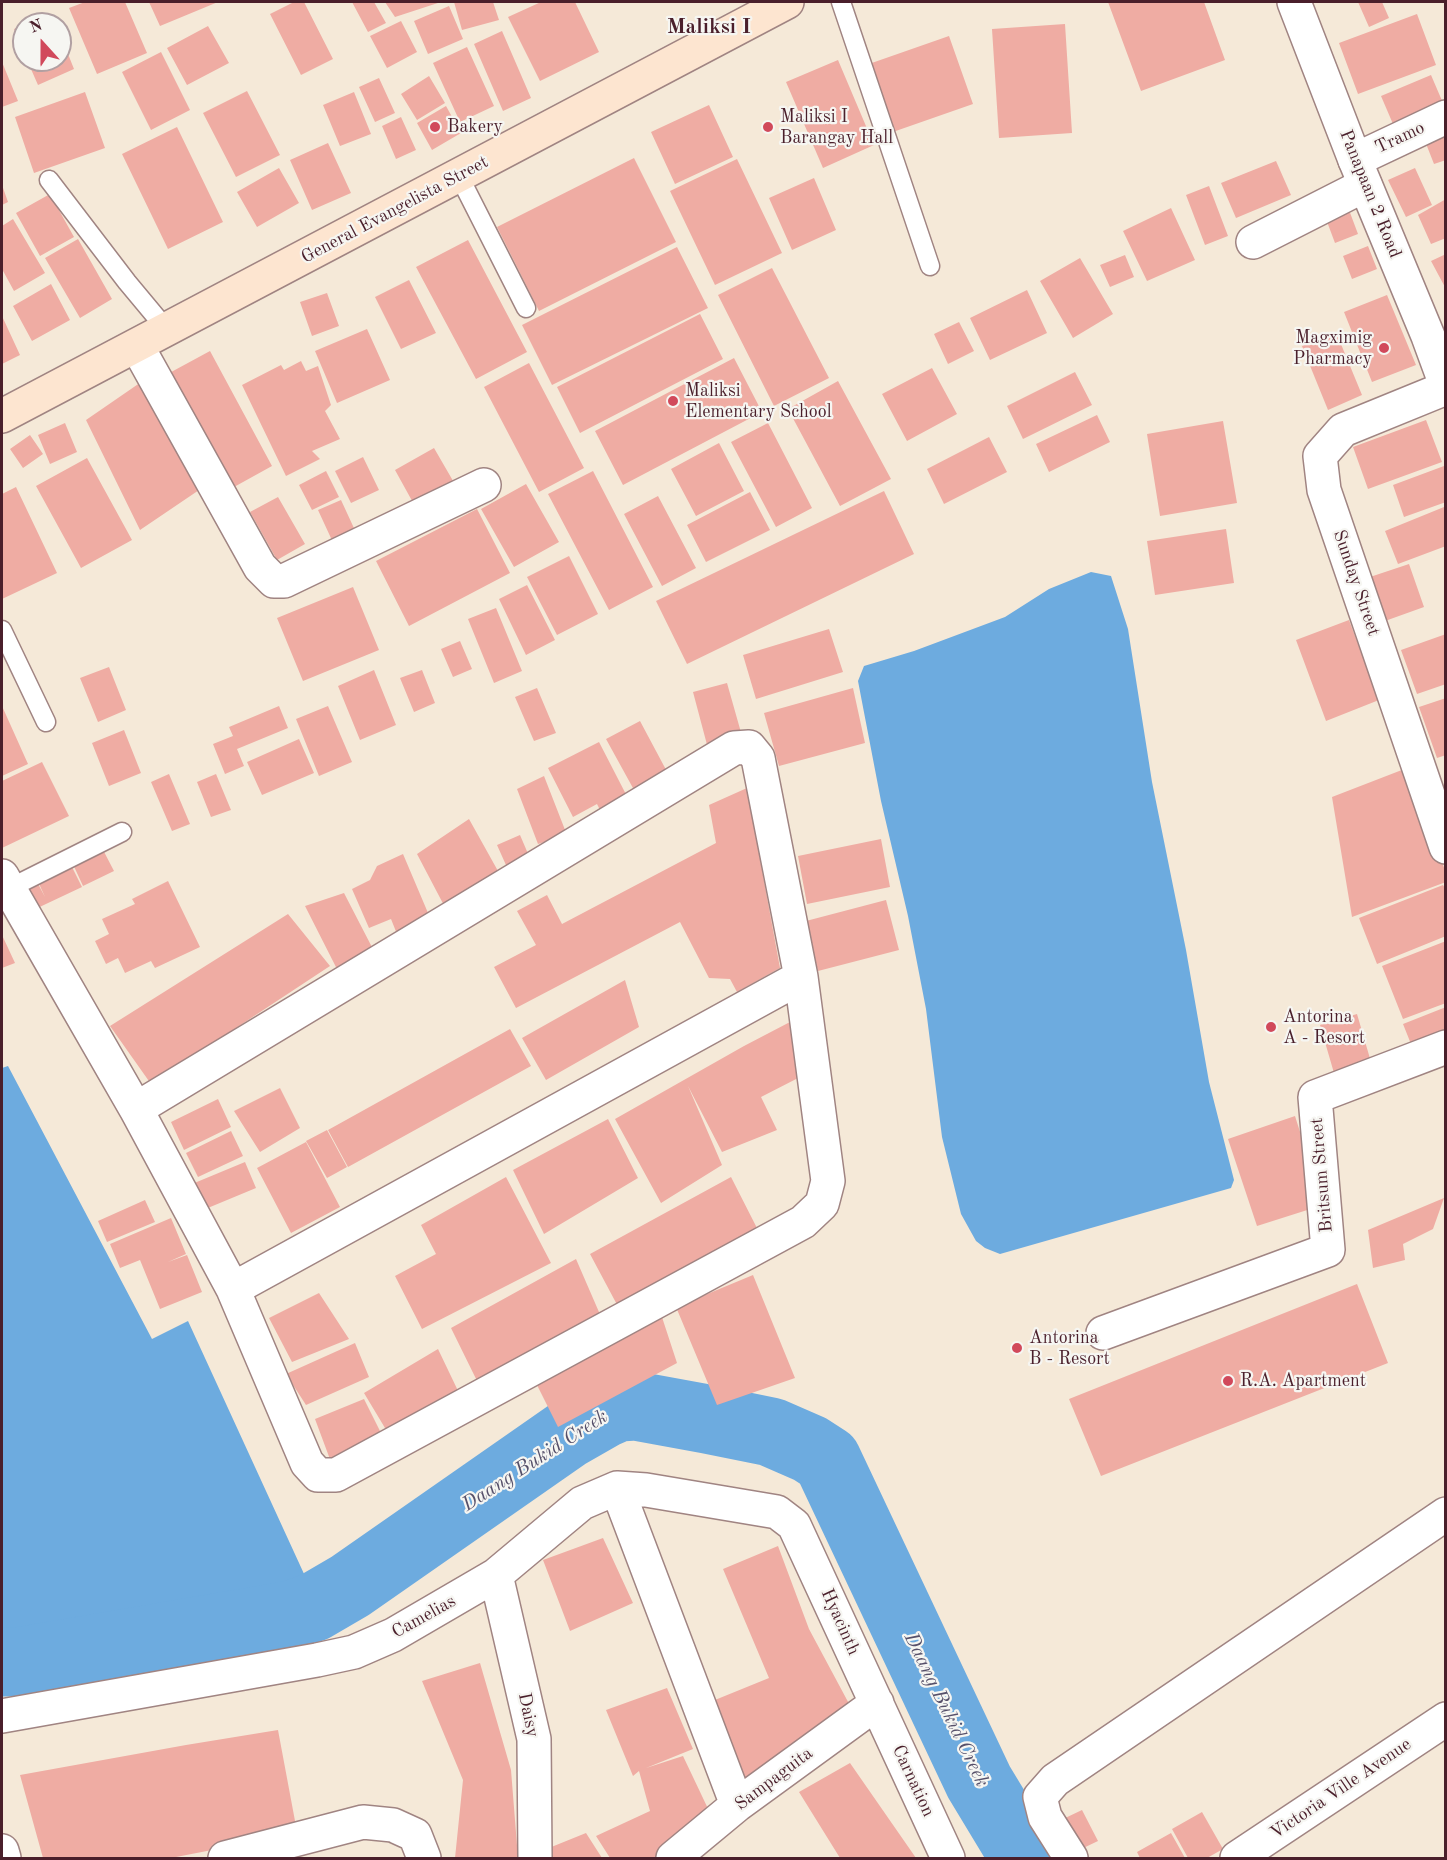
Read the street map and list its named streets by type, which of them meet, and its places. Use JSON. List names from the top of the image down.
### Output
{
  "streets": {
    "main road": ["General Evangelista Street"],
    "street": [
      "Tramo",
      "Panapaan 2 Road",
      "Sunday Street",
      "Britsum Street",
      "Camelias",
      "Hyacinth",
      "Daisy",
      "Sampaguita",
      "Carnation",
      "Victoria Ville Avenue"
    ]
  },
  "crossings": [
    ["Tramo", "Panapaan 2 Road"],
    ["Panapaan 2 Road", "Sunday Street"],
    ["Camelias", "Hyacinth"],
    ["Camelias", "Daisy"],
    ["Hyacinth", "Sampaguita"],
    ["Hyacinth", "Carnation"],
    ["Sampaguita", "Carnation"]
  ],
  "districts": ["Maliksi I"],
  "water": ["Daang Bukid Creek"],
  "places": [
    "Bakery",
    "Maliksi I Barangay Hall",
    "Magximig Pharmacy",
    "Maliksi Elementary School",
    "Antorina A - Resort",
    "Antorina B - Resort",
    "R.A. Apartment"
  ],
  "north": "top"
}
